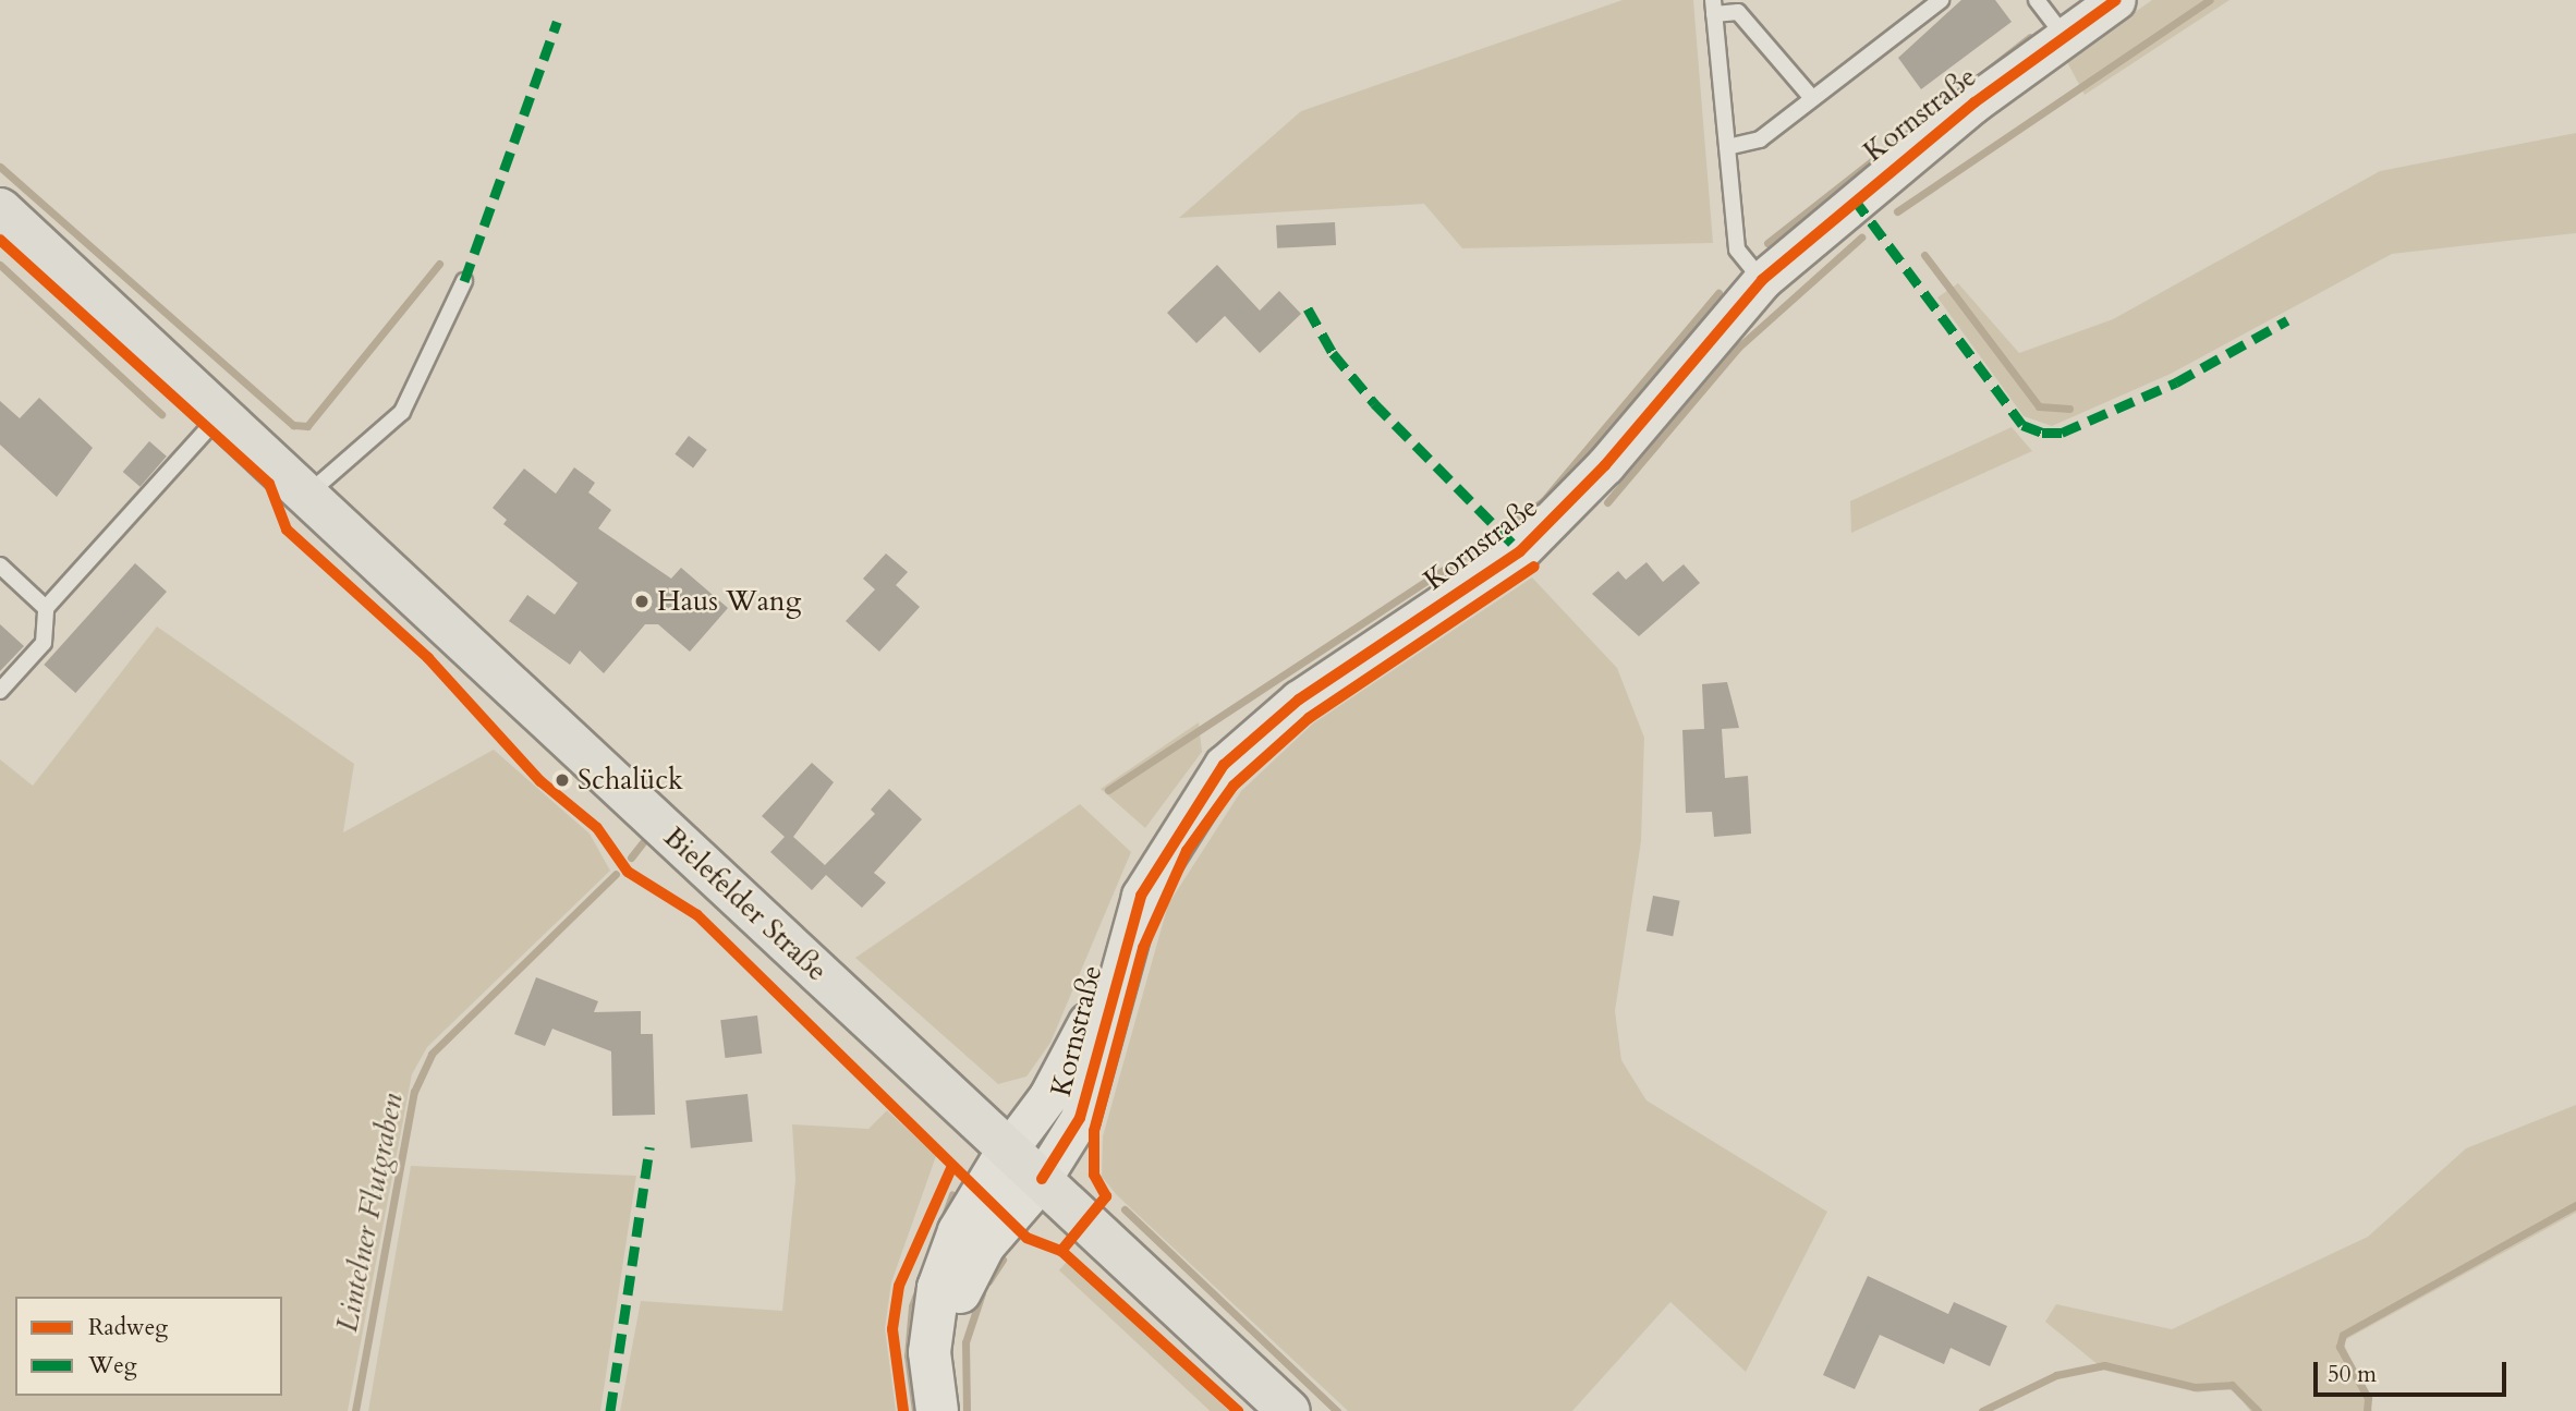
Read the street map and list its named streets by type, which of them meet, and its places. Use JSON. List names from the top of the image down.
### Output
{
  "streets": {
    "main road": ["Bielefelder Straße"],
    "street": ["Kornstraße"]
  },
  "crossings": [
    ["Kornstraße", "Bielefelder Straße"]
  ],
  "water": ["Lintelner Flutgraben"],
  "places": ["Haus Wang", "Schalück"],
  "legend": ["Radweg", "Weg"],
  "scale_bar": "50 m"
}
